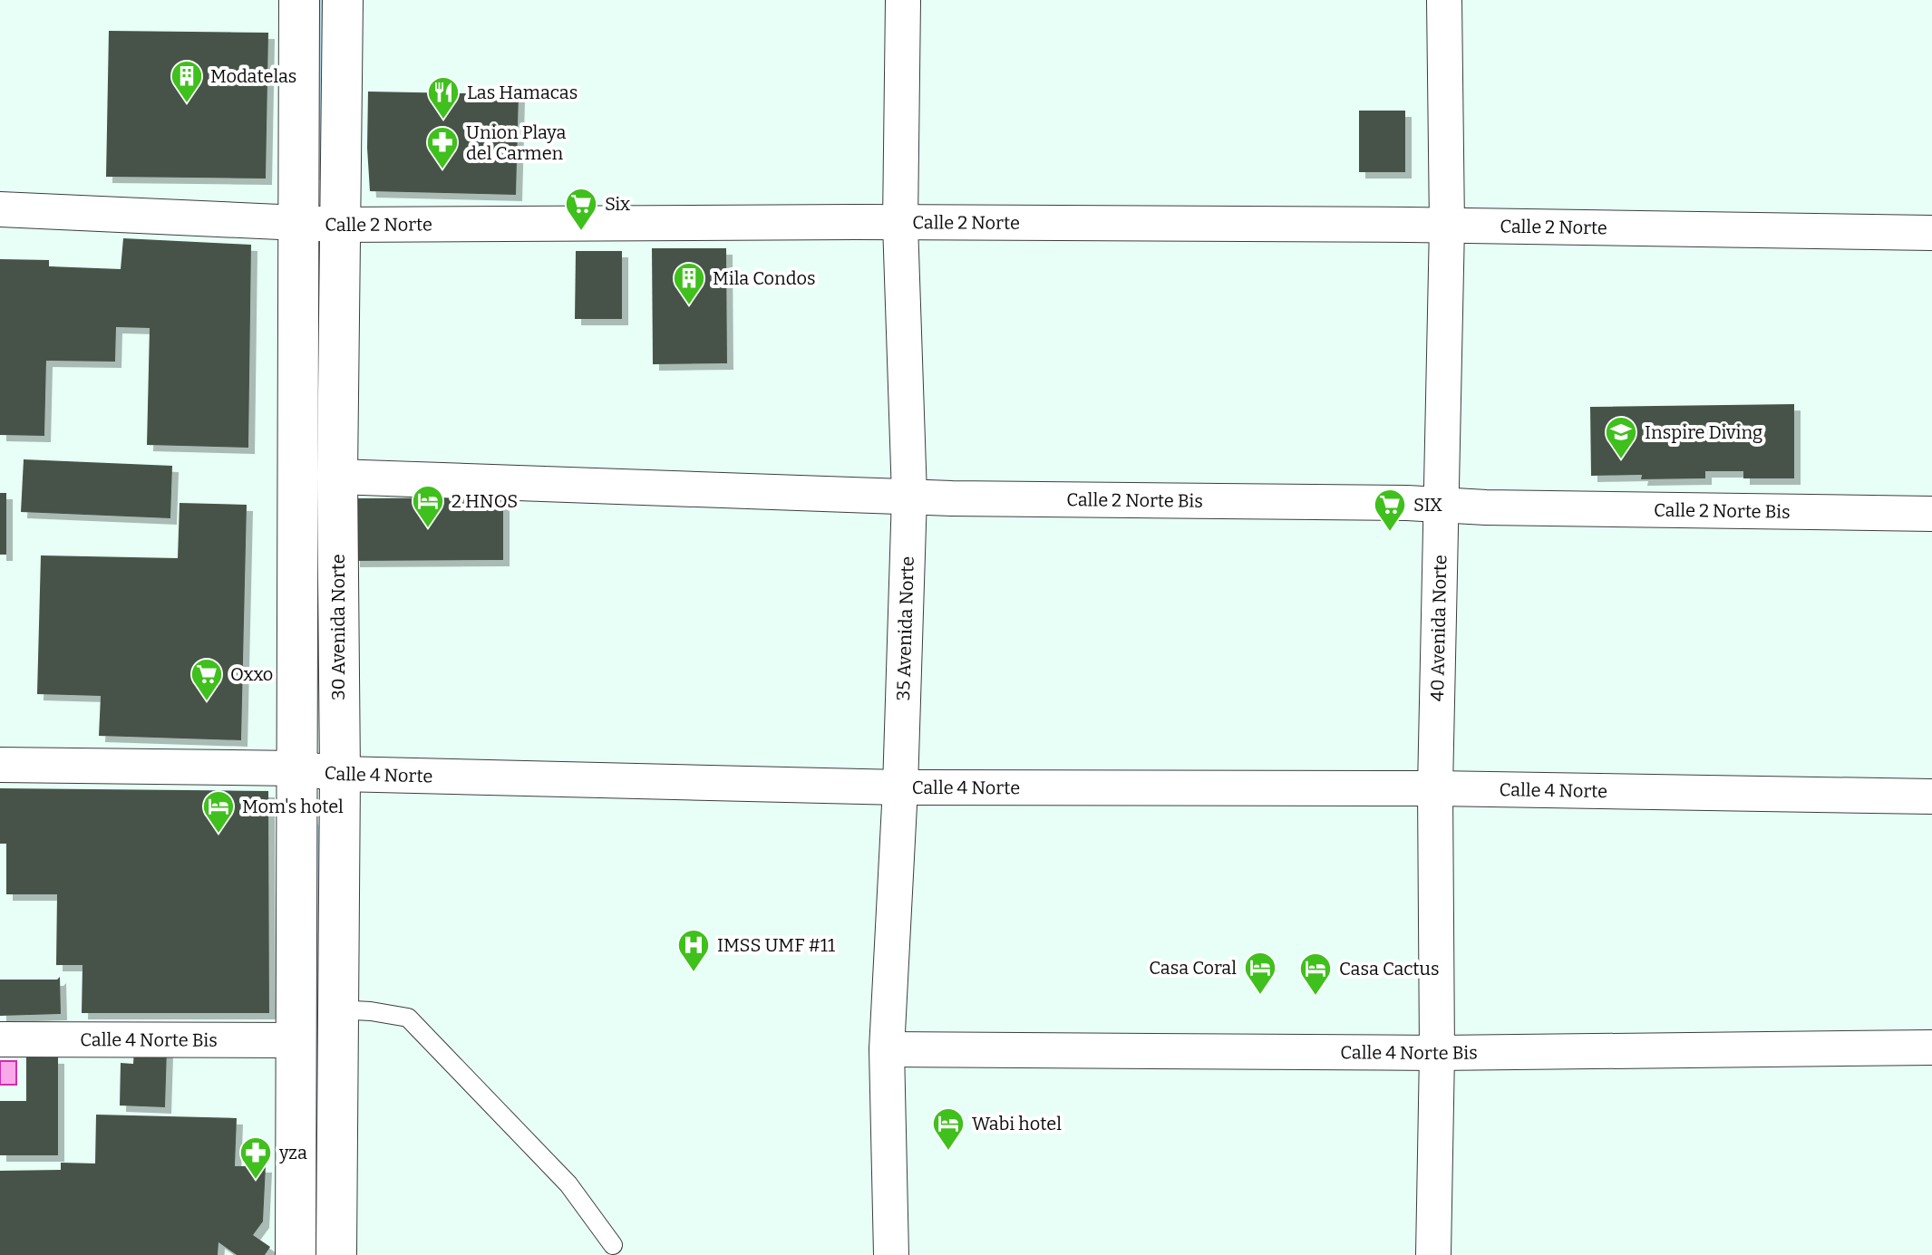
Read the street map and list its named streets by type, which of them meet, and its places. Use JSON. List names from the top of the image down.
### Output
{
  "streets": {
    "street": [
      "Calle 2 Norte",
      "Calle 2 Norte Bis",
      "30 Avenida Norte",
      "40 Avenida Norte",
      "35 Avenida Norte",
      "Calle 4 Norte",
      "Calle 4 Norte Bis"
    ]
  },
  "crossings": [
    ["Calle 2 Norte", "30 Avenida Norte"],
    ["Calle 2 Norte", "40 Avenida Norte"],
    ["Calle 2 Norte", "35 Avenida Norte"],
    ["Calle 2 Norte Bis", "30 Avenida Norte"],
    ["Calle 2 Norte Bis", "40 Avenida Norte"],
    ["Calle 2 Norte Bis", "35 Avenida Norte"],
    ["30 Avenida Norte", "Calle 4 Norte"],
    ["40 Avenida Norte", "Calle 4 Norte"],
    ["40 Avenida Norte", "Calle 4 Norte Bis"],
    ["35 Avenida Norte", "Calle 4 Norte"],
    ["35 Avenida Norte", "Calle 4 Norte Bis"]
  ],
  "places": {
    "building": ["Modatelas", "Mila Condos"],
    "restaurant": ["Las Hamacas"],
    "pharmacy": ["Union Playa del Carmen", "yza"],
    "supermarket": ["Six", "SIX", "Oxxo"],
    "school or university": ["Inspire Diving"],
    "hotel": [
      "2 HNOS",
      "Mom's hotel",
      "Casa Coral",
      "Casa Cactus",
      "Wabi hotel"
    ],
    "hospital": ["IMSS UMF #11"]
  }
}
